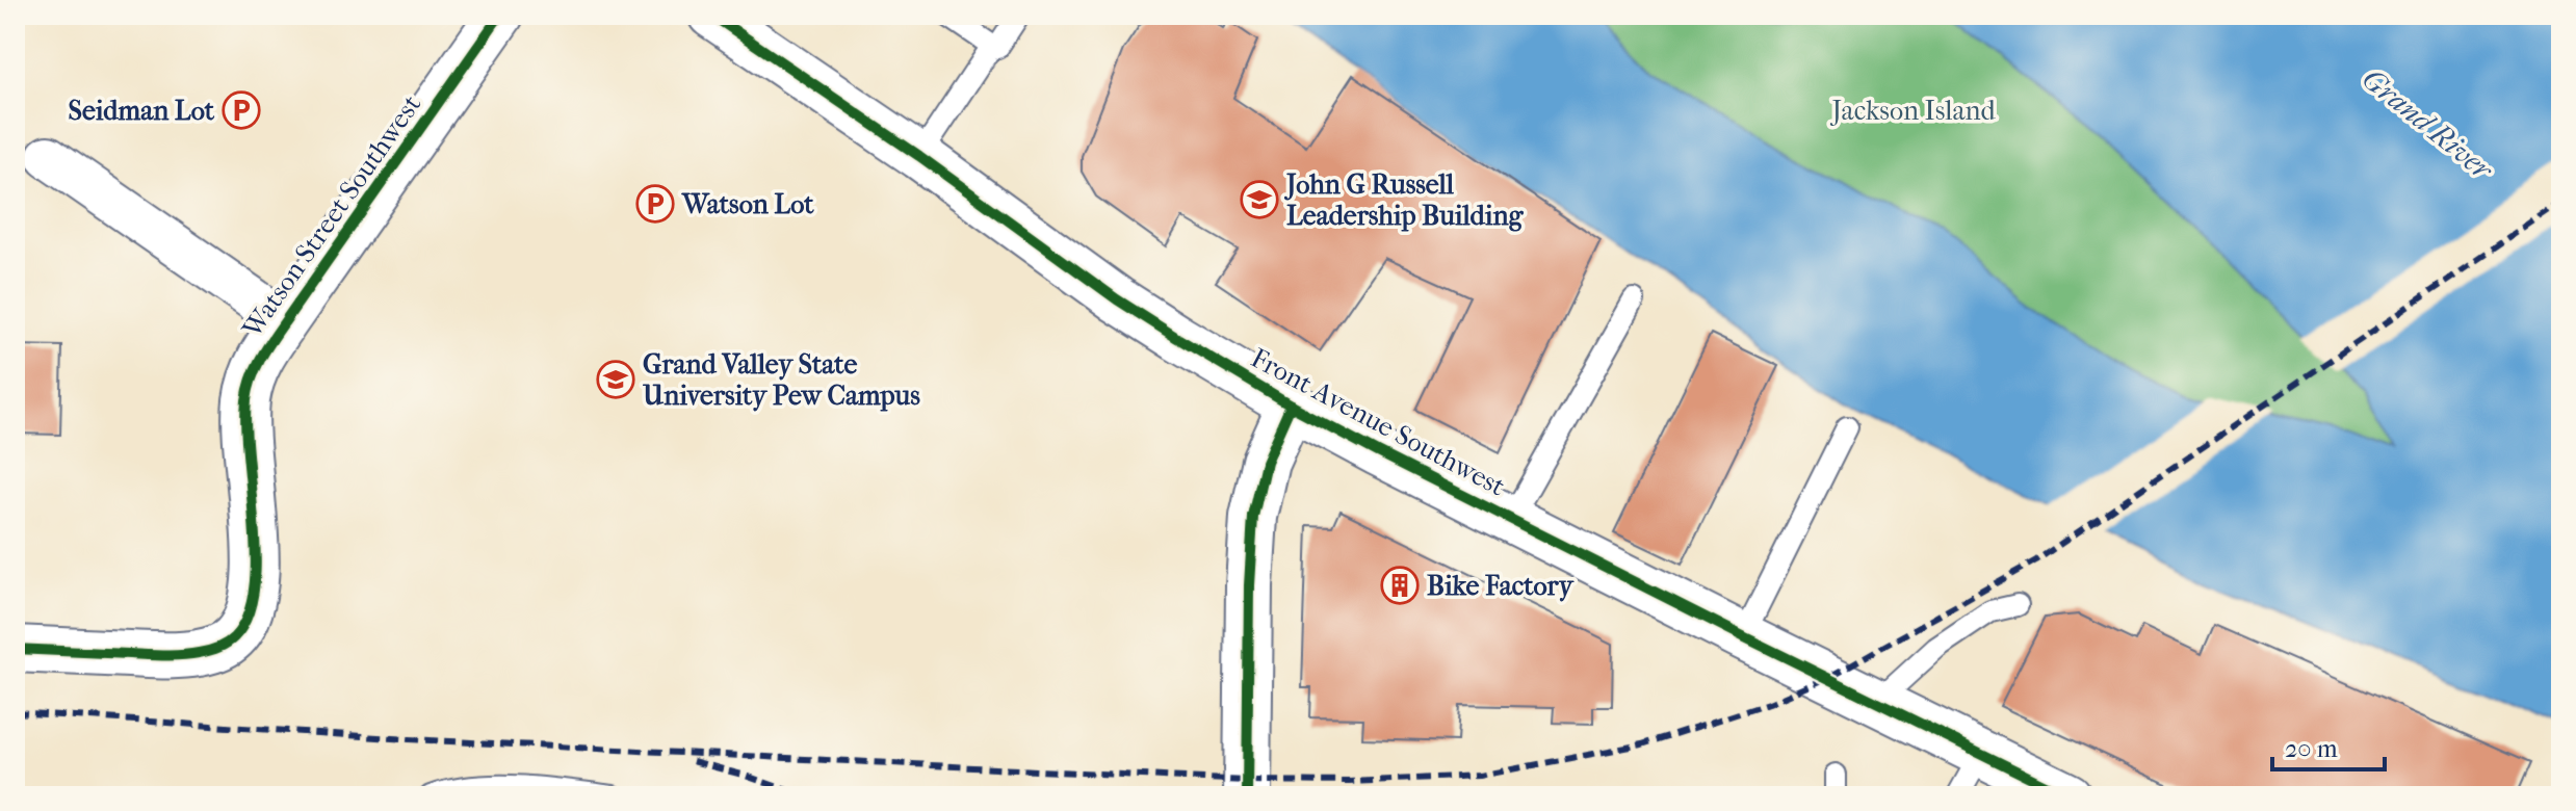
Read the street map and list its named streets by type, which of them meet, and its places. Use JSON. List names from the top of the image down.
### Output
{
  "streets": {
    "street": ["Watson Street Southwest", "Front Avenue Southwest"]
  },
  "water": ["Grand River"],
  "parks": ["Jackson Island"],
  "places": {
    "parking": ["Seidman Lot", "Watson Lot"],
    "school or university": ["John G Russell Leadership Building", "Grand Valley State University Pew Campus"],
    "building": ["Bike Factory"]
  },
  "scale_bar": "20 m"
}
